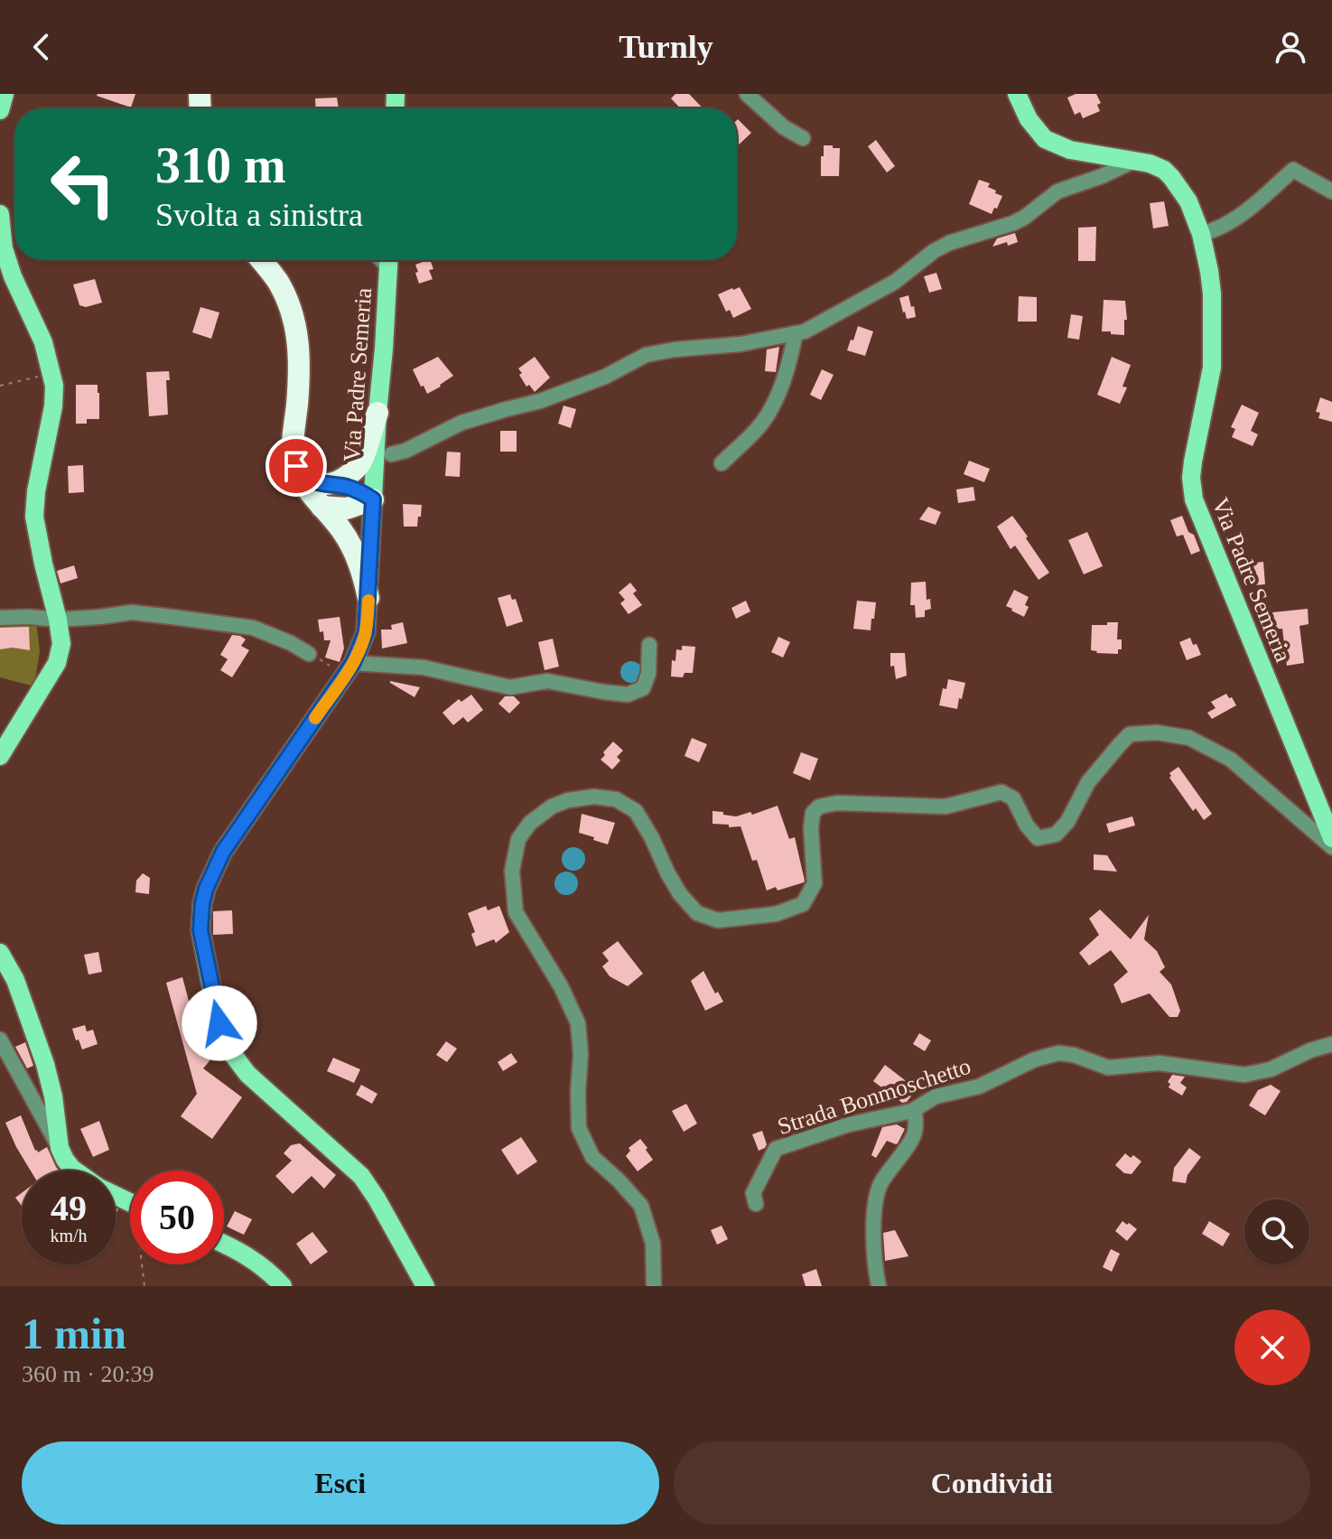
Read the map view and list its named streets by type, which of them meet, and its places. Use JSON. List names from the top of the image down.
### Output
{
  "streets": {
    "main road": ["Via Padre Semeria"],
    "street": ["Strada Bonmoschetto"]
  },
  "page": {
    "header": "Turnly",
    "turn": ["310 m", "Svolta a sinistra"],
    "speed": "49 km/h",
    "limit": "50",
    "heading": ["1 min", "360 m · 20:39"],
    "buttons": ["Esci", "Condividi"]
  }
}
